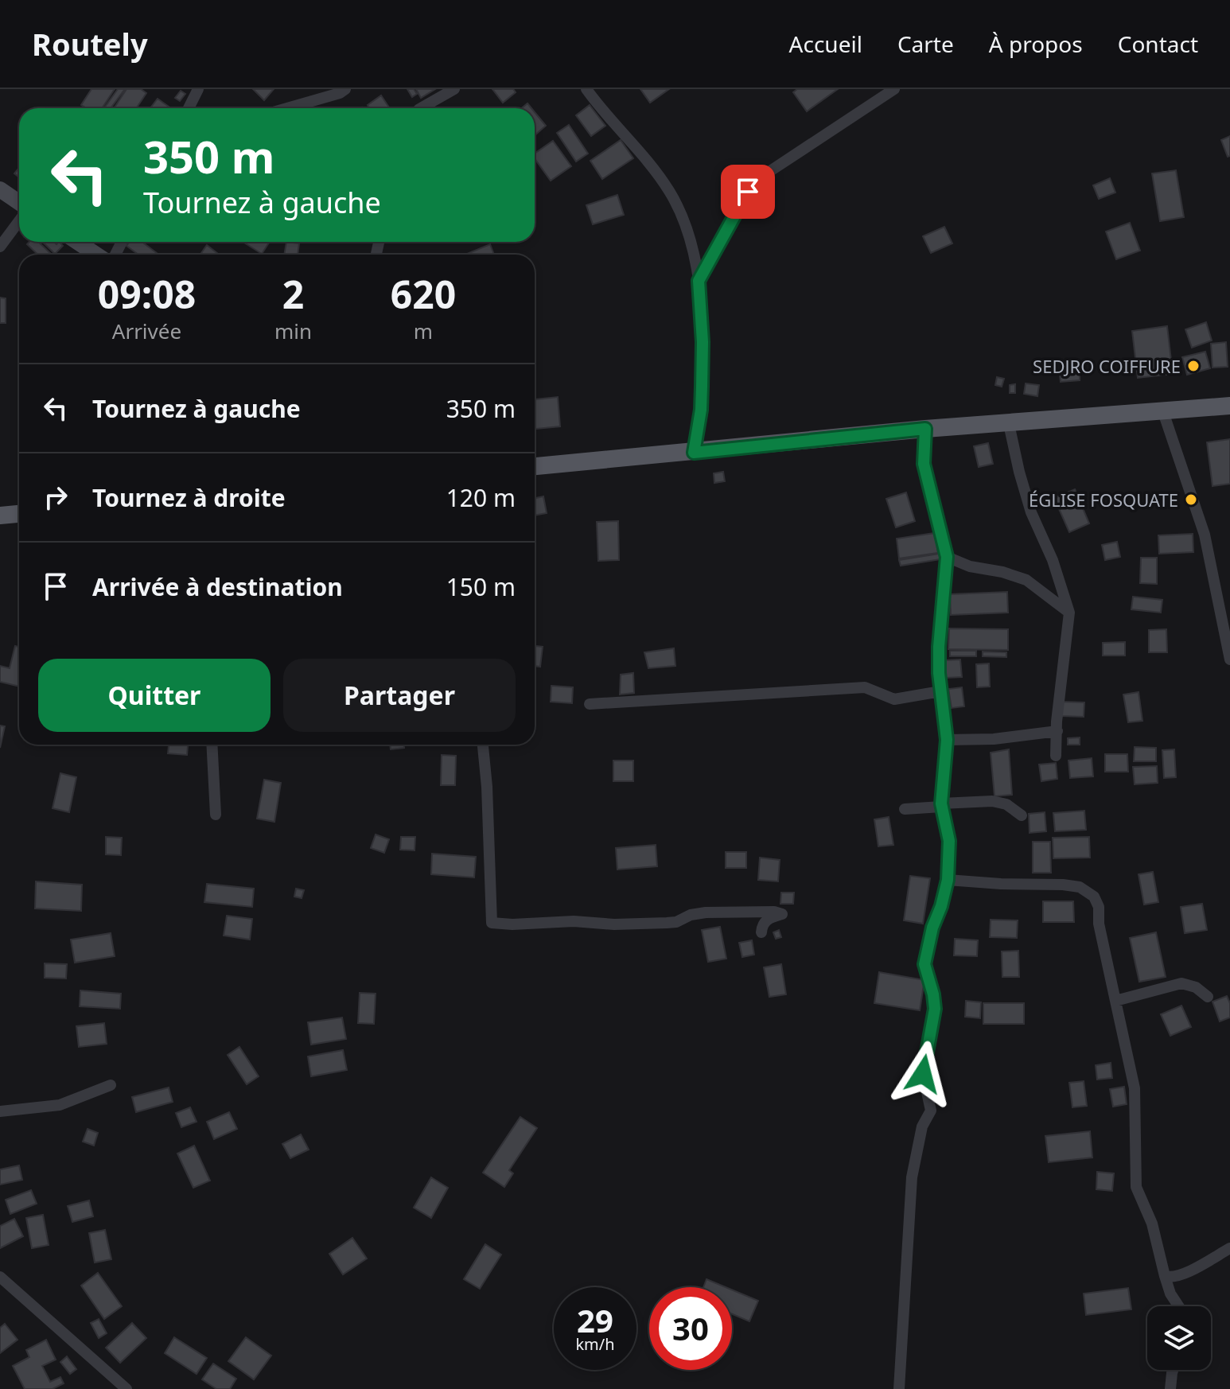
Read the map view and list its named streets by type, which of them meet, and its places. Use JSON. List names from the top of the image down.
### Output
{
  "places": ["SEDJRO COIFFURE", "ÉGLISE FOSQUATE"],
  "page": {
    "header": "Routely",
    "nav": [
      "Accueil",
      "Carte",
      "À propos",
      "Contact"
    ],
    "turn": ["350 m", "Tournez à gauche"],
    "eta": [
      "09:08",
      "Arrivée",
      "2",
      "min",
      "620",
      "m"
    ],
    "list": [
      {
        "name": "Tournez à gauche",
        "value": "350 m"
      },
      {
        "name": "Tournez à droite",
        "value": "120 m"
      },
      {
        "name": "Arrivée à destination",
        "value": "150 m"
      }
    ],
    "buttons": ["Quitter", "Partager"],
    "speed": "29 km/h",
    "limit": "30"
  }
}
